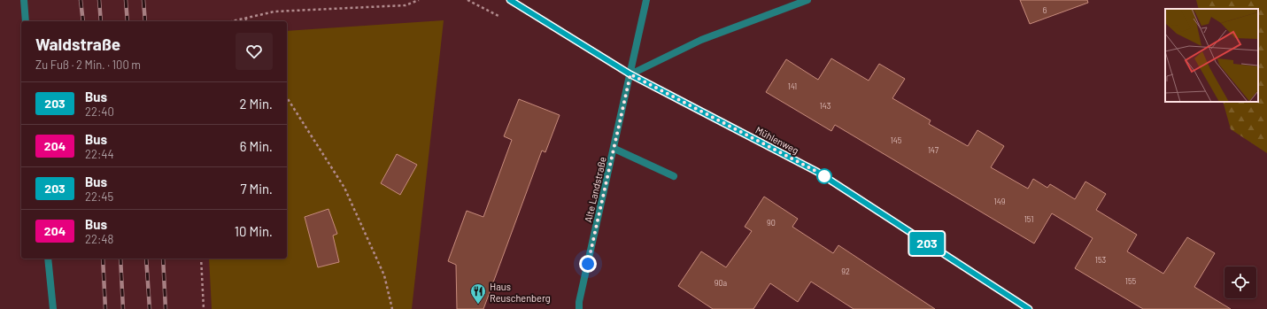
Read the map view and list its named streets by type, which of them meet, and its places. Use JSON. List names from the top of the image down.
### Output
{
  "streets": {
    "street": ["Mühlenweg", "Alte Landstraße"]
  },
  "crossings": [
    ["Mühlenweg", "Alte Landstraße"]
  ],
  "places": {
    "restaurant": ["Haus Reuschenberg"]
  },
  "lines": ["bus line 203"],
  "house_numbers": [
    "6",
    "141",
    "143",
    "145",
    "147",
    "149",
    "151",
    "90",
    "153",
    "92",
    "155",
    "90a"
  ],
  "page": {
    "on_map": "203",
    "heading": ["Waldstraße", "Zu Fuß · 2 Min. · 100 m"],
    "list": [
      {
        "mark": "203",
        "name": "Bus",
        "note": "22:40",
        "value": "2 Min."
      },
      {
        "mark": "204",
        "name": "Bus",
        "note": "22:44",
        "value": "6 Min."
      },
      {
        "mark": "203",
        "name": "Bus",
        "note": "22:45",
        "value": "7 Min."
      },
      {
        "mark": "204",
        "name": "Bus",
        "note": "22:48",
        "value": "10 Min."
      }
    ]
  }
}
